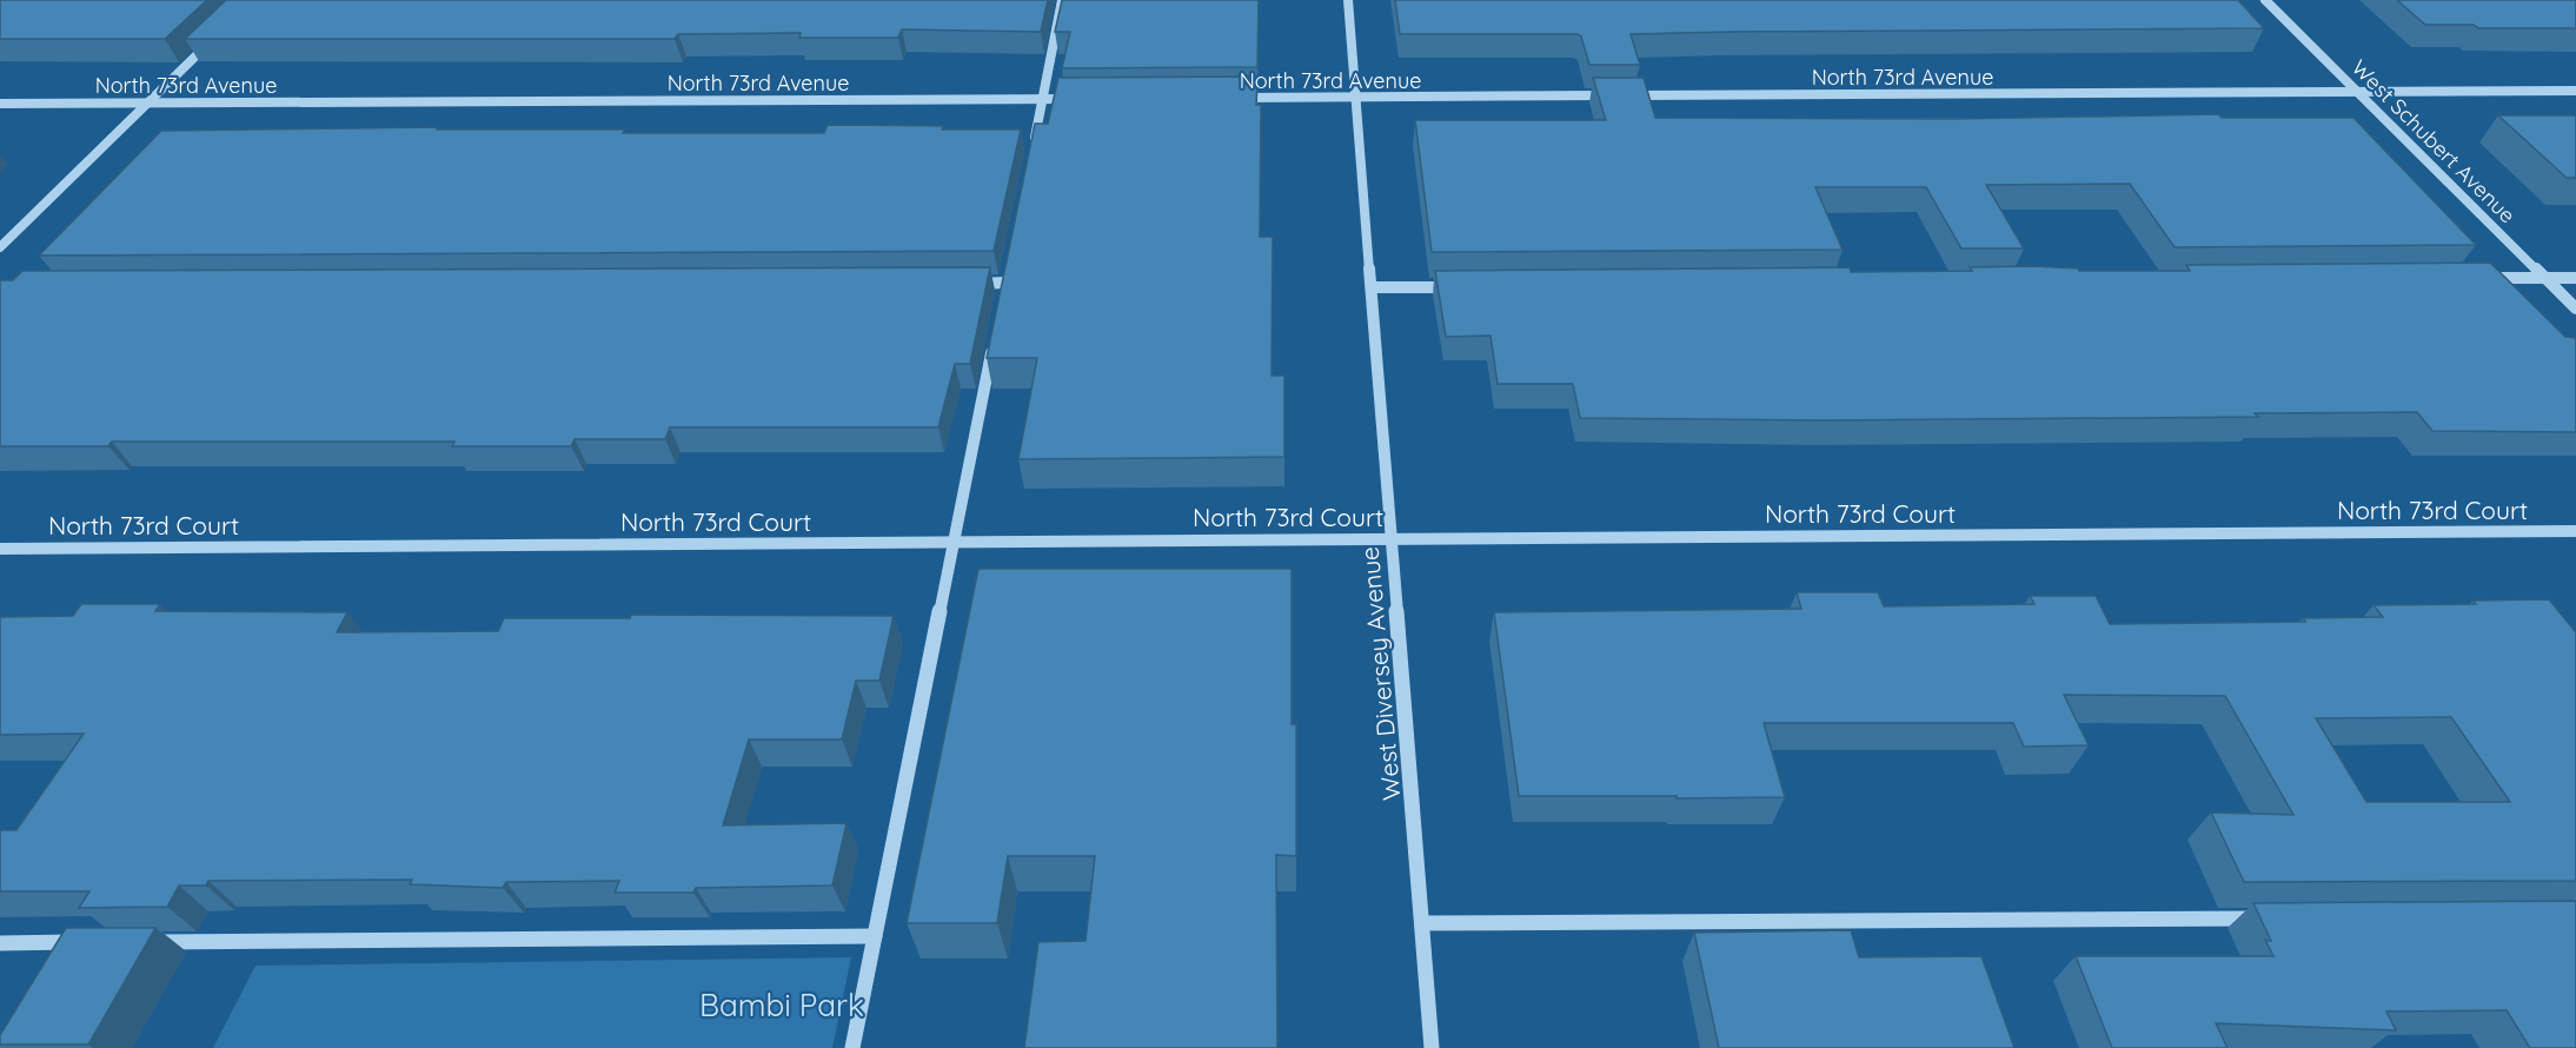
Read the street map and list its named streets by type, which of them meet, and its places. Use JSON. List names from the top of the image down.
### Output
{
  "streets": {
    "street": [
      "North 73rd Avenue",
      "West Schubert Avenue",
      "North 73rd Court",
      "West Diversey Avenue"
    ]
  },
  "crossings": [
    ["North 73rd Avenue", "West Schubert Avenue"],
    ["North 73rd Avenue", "West Diversey Avenue"],
    ["North 73rd Court", "West Diversey Avenue"]
  ],
  "parks": ["Bambi Park"]
}
